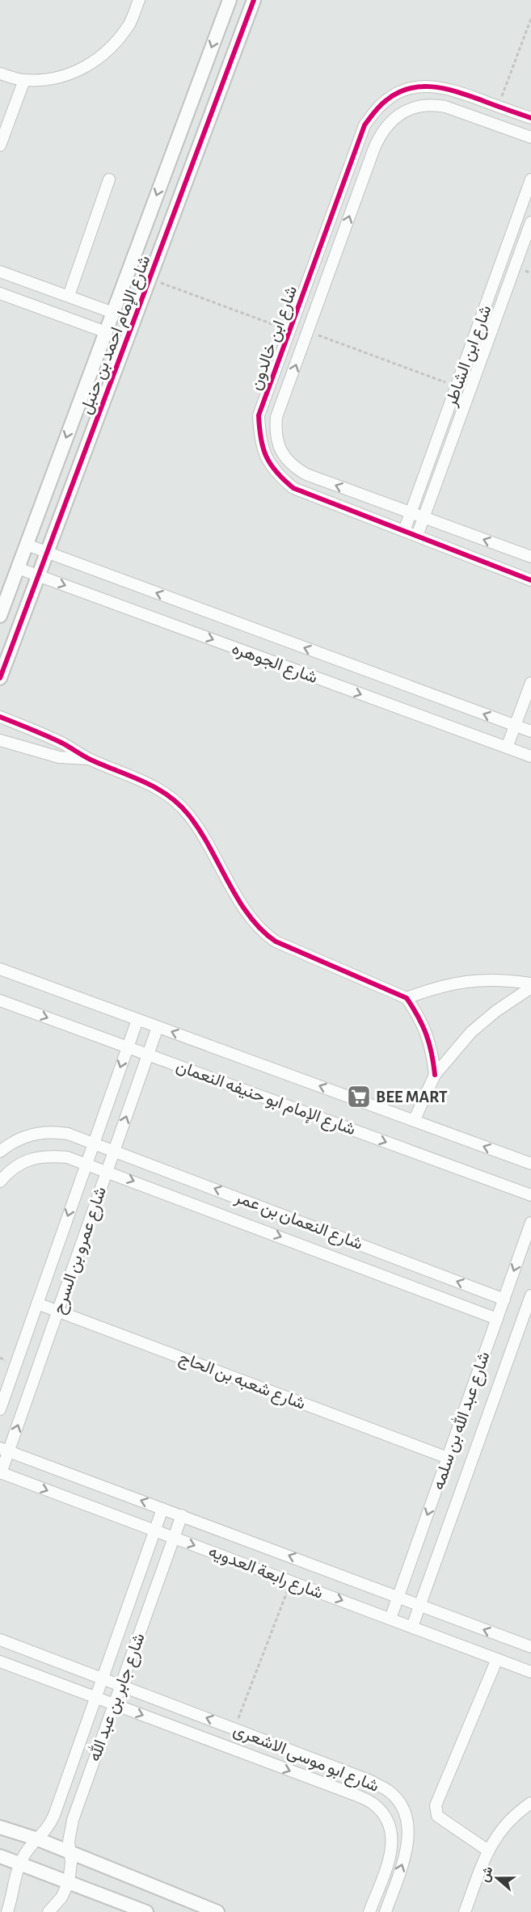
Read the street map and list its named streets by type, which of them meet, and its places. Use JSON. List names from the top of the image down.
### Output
{
  "streets": {
    "street": [
      "شارع الإمام احمد بن حنبل",
      "شارع ابن خالدون",
      "شارع ابن الشاطر",
      "شارع الجوهره",
      "شارع الإمام ابو حنيفه النعمان",
      "شارع النعمان بن عمر",
      "شارع عمرو بن السرح",
      "شارع شعبه بن الحاج",
      "شارع عبد الله بن سلمه",
      "شارع رابعة العدويه",
      "شارع جابر بن عبد الله",
      "شارع ابو موسى الاشعرى"
    ]
  },
  "crossings": [
    ["شارع الإمام احمد بن حنبل", "شارع الجوهره"],
    ["شارع ابن خالدون", "شارع ابن الشاطر"],
    ["شارع الإمام ابو حنيفه النعمان", "شارع عمرو بن السرح"],
    ["شارع النعمان بن عمر", "شارع عمرو بن السرح"],
    ["شارع النعمان بن عمر", "شارع عبد الله بن سلمه"],
    ["شارع عمرو بن السرح", "شارع شعبه بن الحاج"],
    ["شارع عمرو بن السرح", "شارع رابعة العدويه"],
    ["شارع شعبه بن الحاج", "شارع عبد الله بن سلمه"],
    ["شارع عبد الله بن سلمه", "شارع رابعة العدويه"],
    ["شارع رابعة العدويه", "شارع جابر بن عبد الله"],
    ["شارع جابر بن عبد الله", "شارع ابو موسى الاشعرى"]
  ],
  "places": {
    "supermarket": ["BEE MART"]
  },
  "north": "left"
}
